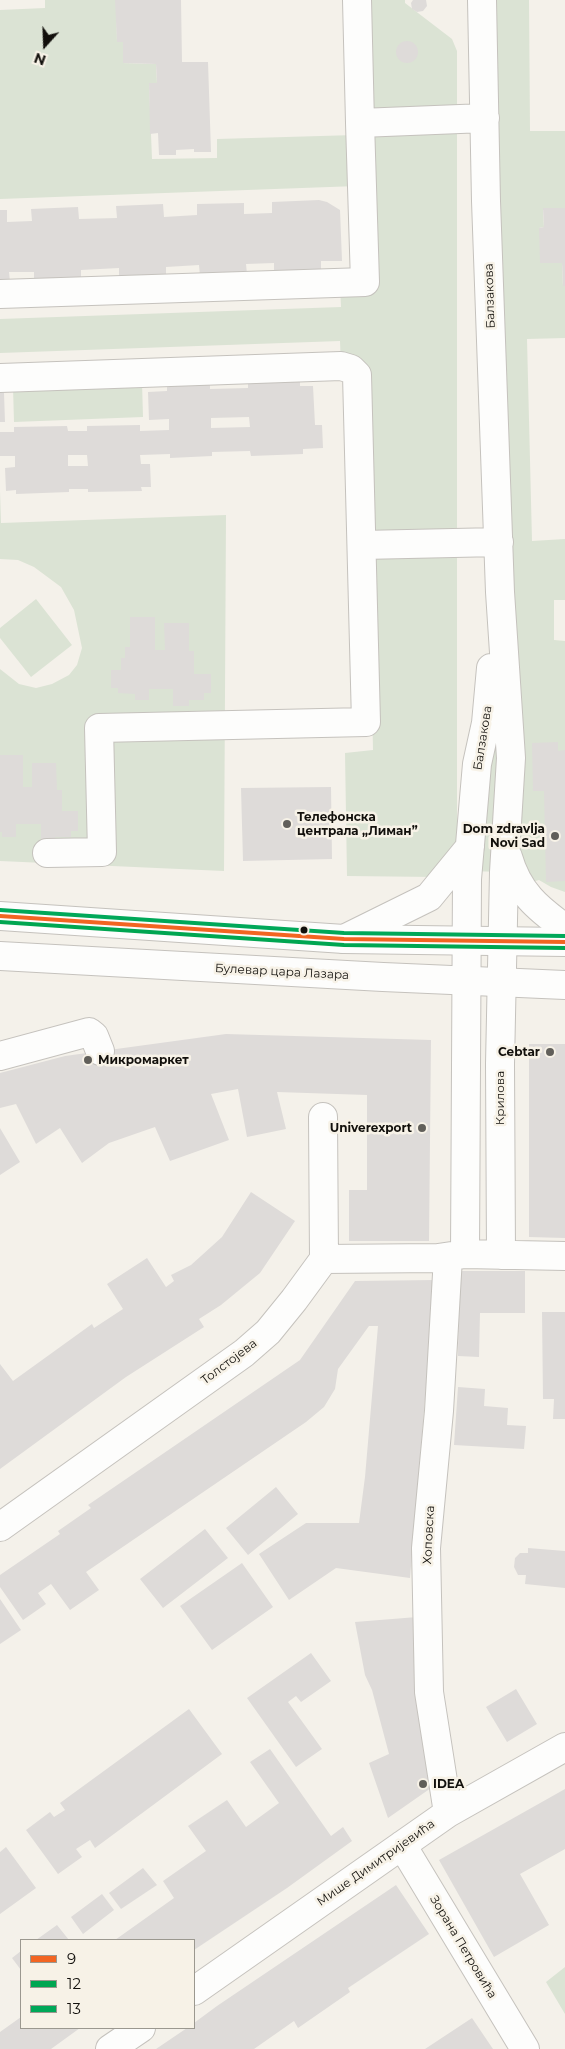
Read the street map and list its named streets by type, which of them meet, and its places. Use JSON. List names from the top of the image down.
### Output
{
  "streets": {
    "street": [
      "Балзакова",
      "Булевар цара Лазара",
      "Крилова",
      "Толстојева",
      "Хоповска",
      "Мише Димитријевића",
      "Зорана Петровића"
    ]
  },
  "crossings": [
    ["Балзакова", "Крилова"],
    ["Булевар цара Лазара", "Крилова"],
    ["Хоповска", "Мише Димитријевића"],
    ["Мише Димитријевића", "Зорана Петровића"]
  ],
  "places": [
    "Телефонска централа „Лиман”",
    "Dom zdravlja Novi Sad",
    "Cebtar",
    "Микромаркет",
    "Univerexport",
    "IDEA"
  ],
  "lines": ["transit line 13", "transit line 9", "transit line 12"],
  "legend": ["9", "12", "13"],
  "north": "bottom"
}
